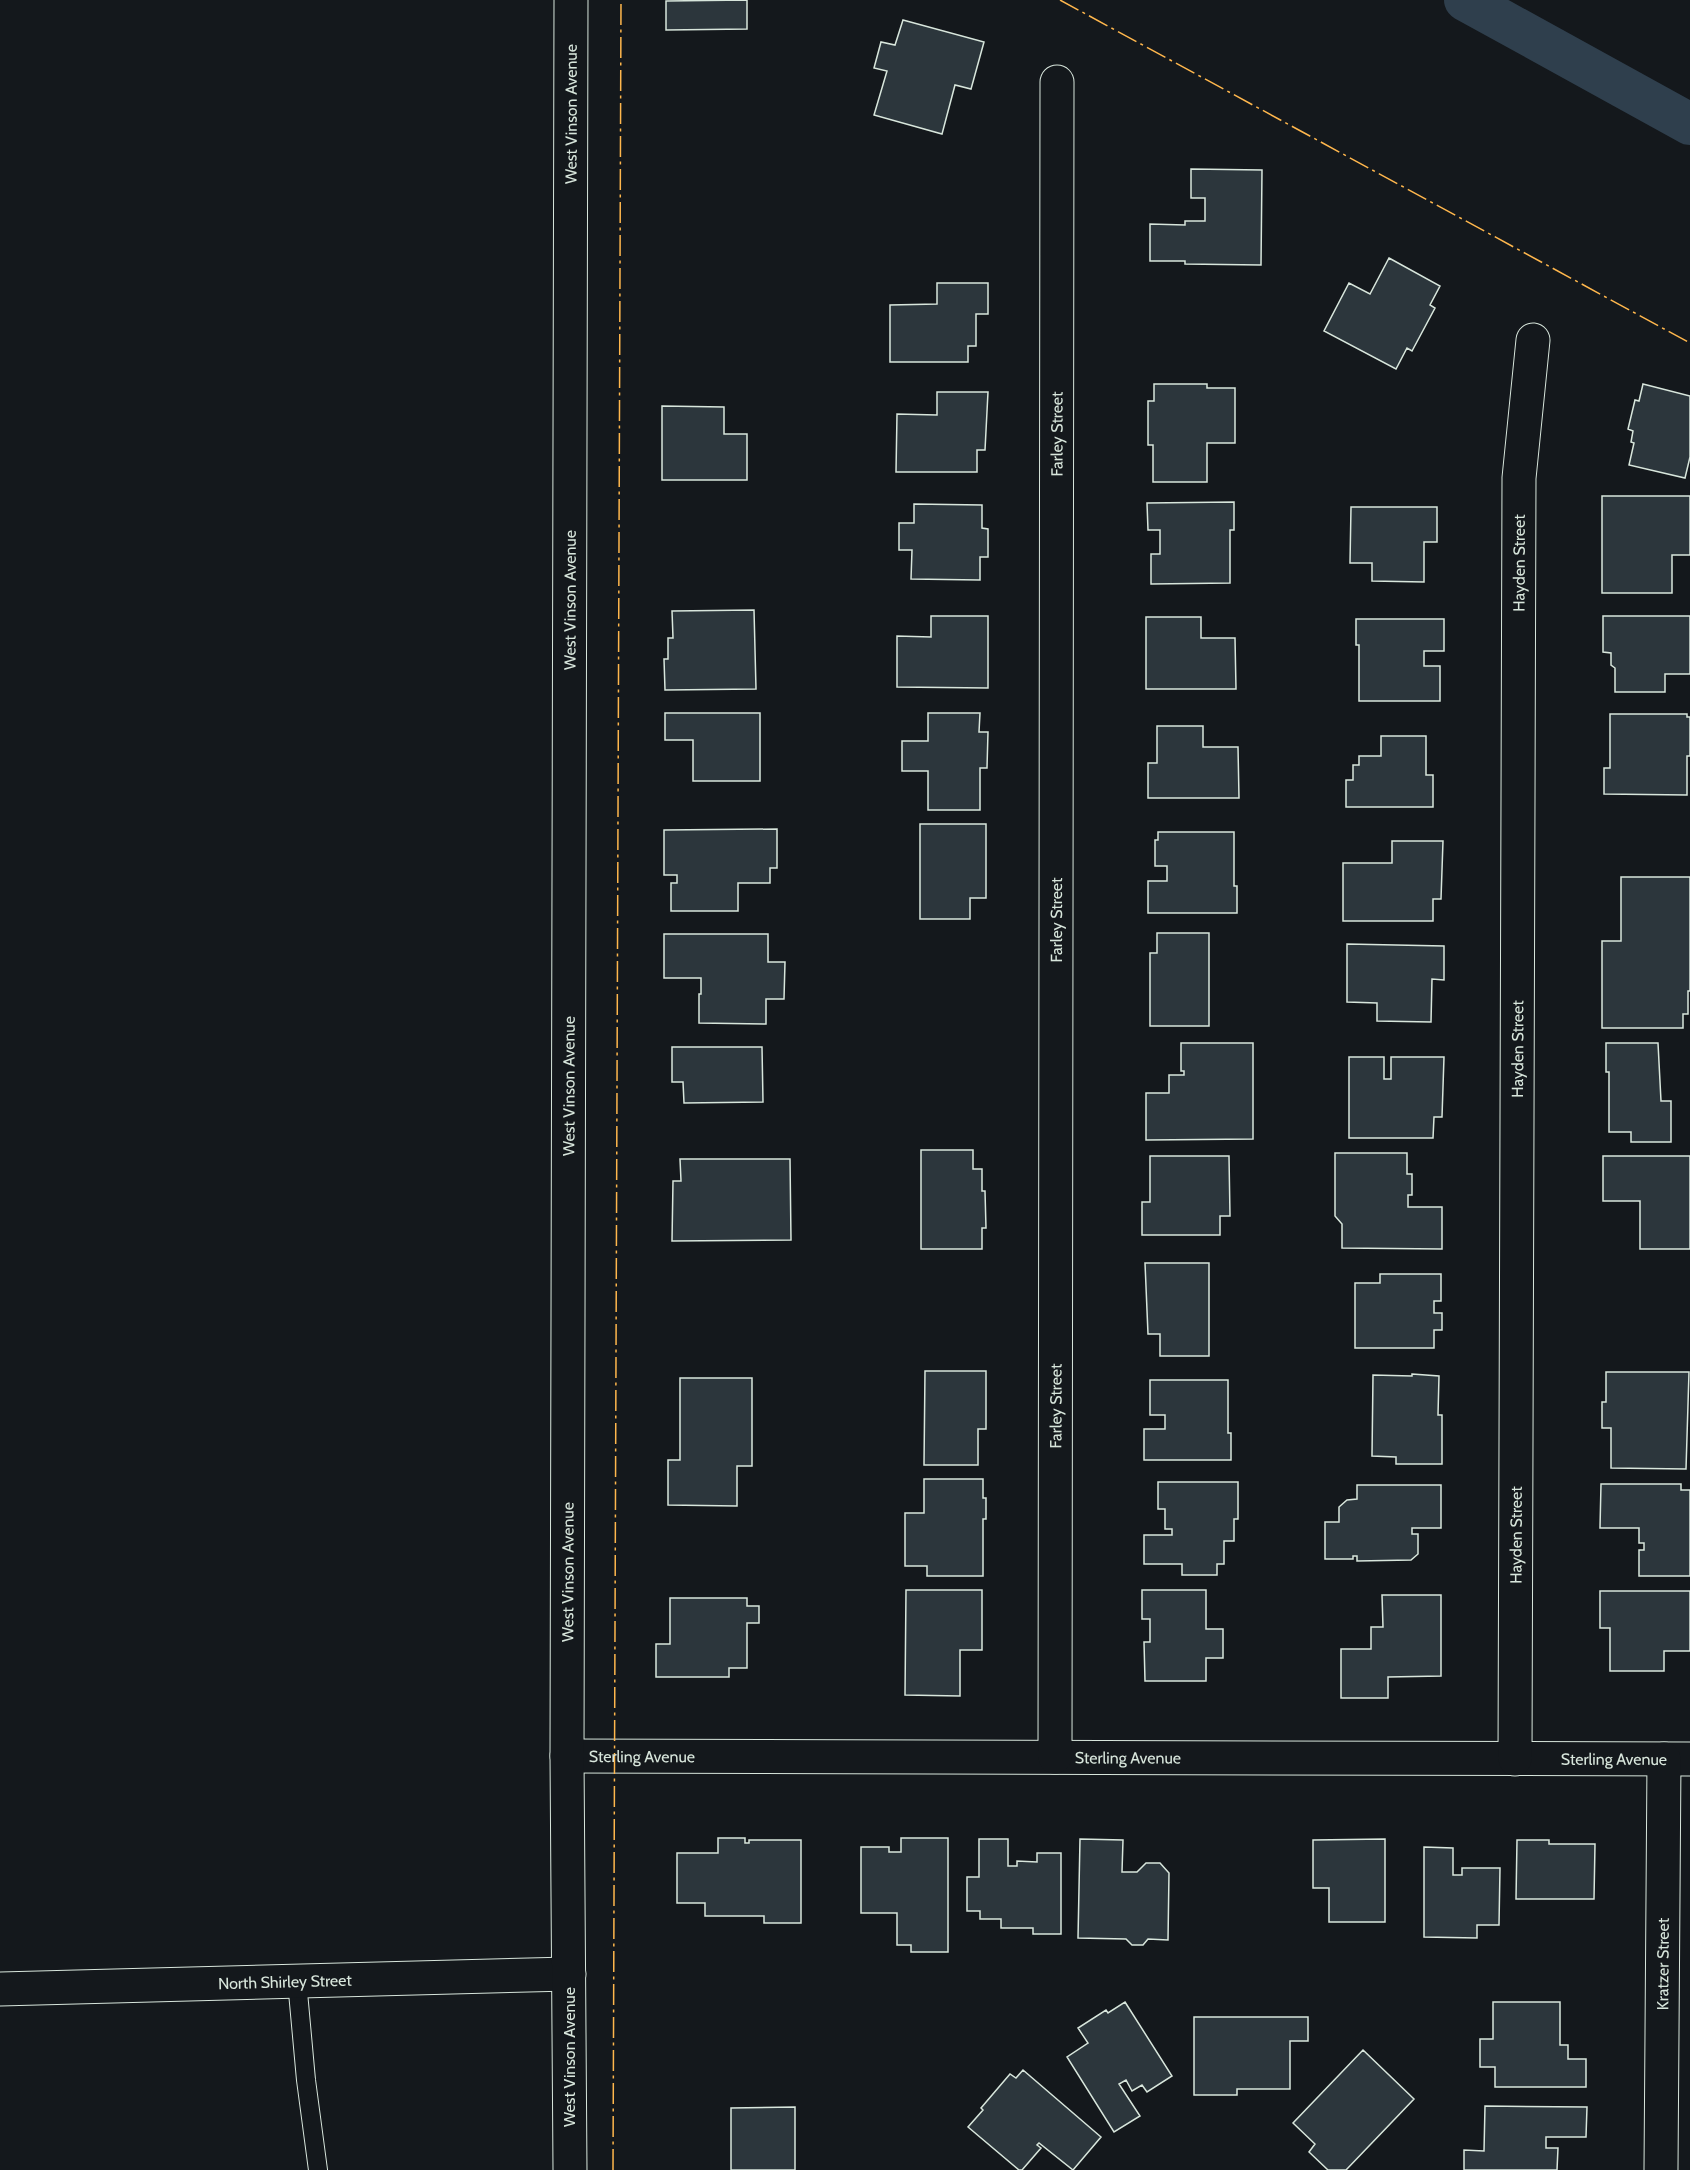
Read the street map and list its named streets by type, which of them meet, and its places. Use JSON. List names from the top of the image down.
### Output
{
  "streets": {
    "street": [
      "West Vinson Avenue",
      "Farley Street",
      "Hayden Street",
      "Sterling Avenue",
      "Kratzer Street",
      "North Shirley Street"
    ]
  },
  "crossings": [
    ["West Vinson Avenue", "Sterling Avenue"],
    ["West Vinson Avenue", "North Shirley Street"],
    ["Farley Street", "Sterling Avenue"],
    ["Hayden Street", "Sterling Avenue"],
    ["Sterling Avenue", "Kratzer Street"]
  ]
}
